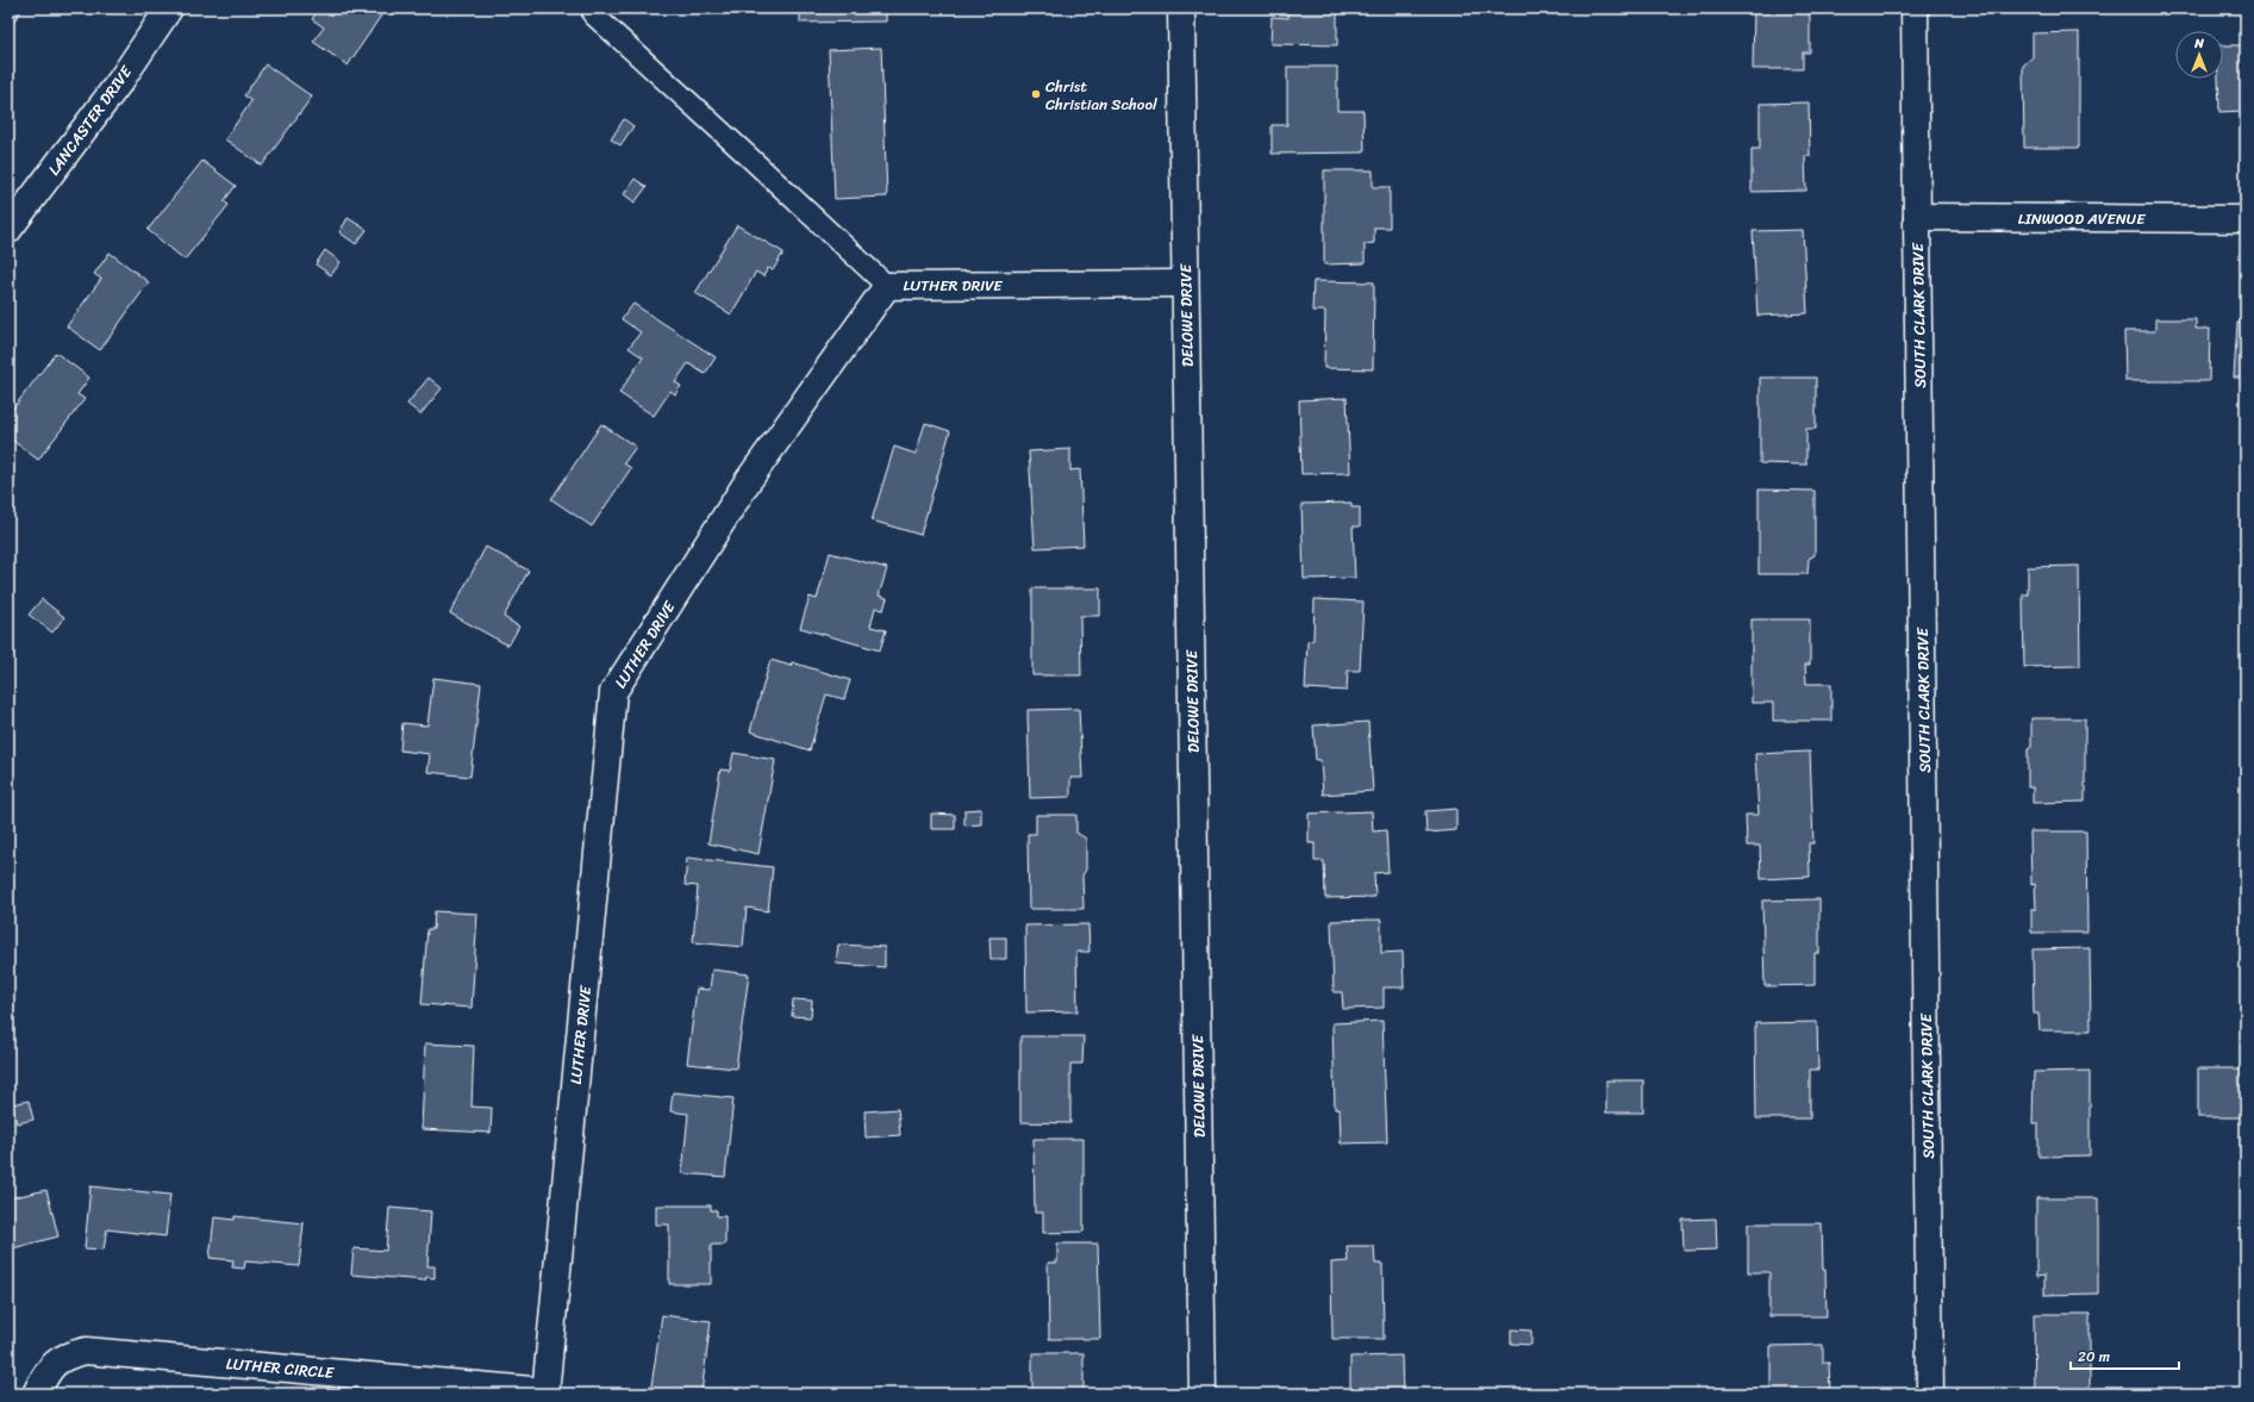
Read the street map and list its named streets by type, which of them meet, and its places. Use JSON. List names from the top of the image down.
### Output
{
  "streets": {
    "street": [
      "LANCASTER DRIVE",
      "LINWOOD AVENUE",
      "LUTHER DRIVE",
      "DELOWE DRIVE",
      "SOUTH CLARK DRIVE",
      "LUTHER CIRCLE"
    ]
  },
  "crossings": [
    ["LINWOOD AVENUE", "SOUTH CLARK DRIVE"],
    ["LUTHER DRIVE", "DELOWE DRIVE"],
    ["LUTHER DRIVE", "LUTHER CIRCLE"]
  ],
  "places": ["Christ Christian School"],
  "scale_bar": "20 m",
  "north": "top"
}
